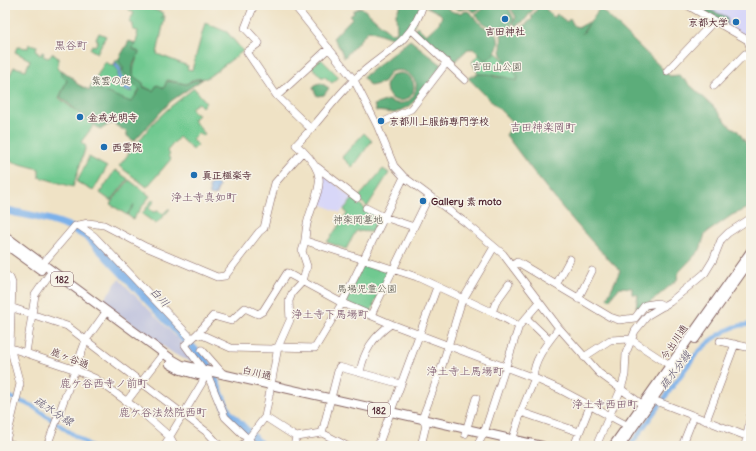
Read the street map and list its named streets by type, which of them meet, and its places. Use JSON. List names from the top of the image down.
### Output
{
  "streets": {
    "main road": ["182", "今出川通", "白川通"],
    "street": ["鹿ヶ谷通"]
  },
  "districts": [
    "黒谷町",
    "吉田神楽岡町",
    "浄土寺真如町",
    "浄土寺下馬場町",
    "浄土寺上馬場町",
    "鹿ケ谷西寺ノ前町",
    "浄土寺西田町",
    "鹿ケ谷法然院西町"
  ],
  "water": ["白川", "疏水分線"],
  "parks": [
    "吉田山公園",
    "紫雲の庭",
    "神楽岡墓地",
    "馬場児童公園"
  ],
  "places": [
    "吉田神社",
    "京都大学",
    "金戒光明寺",
    "京都川上服飾専門学校",
    "西雲院",
    "真正極楽寺",
    "Gallery 素 moto"
  ]
}
